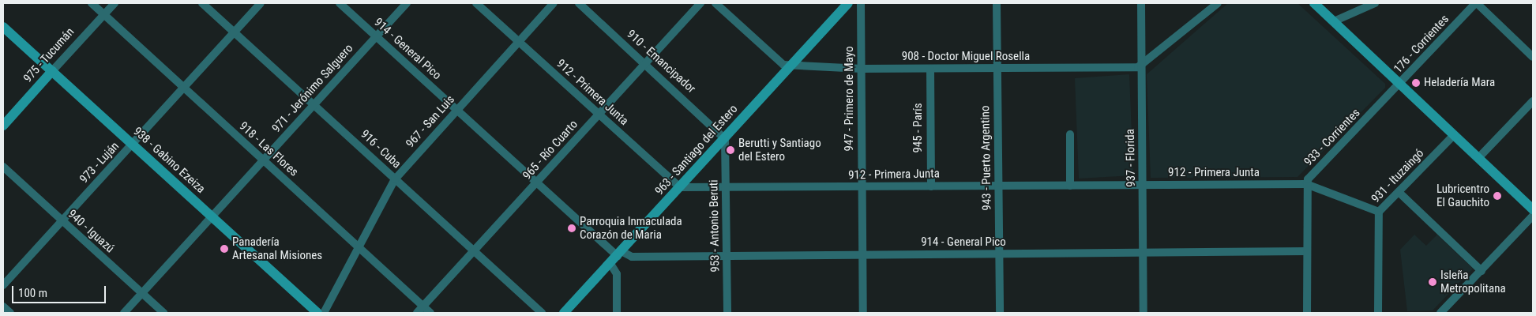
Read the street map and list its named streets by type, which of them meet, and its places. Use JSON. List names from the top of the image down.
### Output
{
  "streets": {
    "street": [
      "176 - Corrientes",
      "914 - General Pico",
      "975 - Tucumán",
      "908 - Doctor Miguel Rosella",
      "910 - Emancipador",
      "971 - Jerónimo Salguero",
      "912 - Primera Junta",
      "947 - Primero de Mayo",
      "967 - San Luis",
      "945 - París",
      "933 - Corrientes",
      "918 - Las Flores",
      "916 - Cuba",
      "965 - Río Cuarto",
      "963 - Santiago del Estero",
      "943 - Puerto Argentino",
      "937 - Florida",
      "938 - Gabino Ezeiza",
      "973 - Luján",
      "931 - Ituzaingó",
      "953 - Antonio Beruti",
      "940 - Iguazú"
    ]
  },
  "crossings": [
    ["176 - Corrientes", "933 - Corrientes"],
    ["914 - General Pico", "971 - Jerónimo Salguero"],
    ["914 - General Pico", "947 - Primero de Mayo"],
    ["914 - General Pico", "967 - San Luis"],
    ["914 - General Pico", "933 - Corrientes"],
    ["914 - General Pico", "965 - Río Cuarto"],
    ["914 - General Pico", "963 - Santiago del Estero"],
    ["914 - General Pico", "943 - Puerto Argentino"],
    ["914 - General Pico", "937 - Florida"],
    ["914 - General Pico", "953 - Antonio Beruti"],
    ["975 - Tucumán", "918 - Las Flores"],
    ["975 - Tucumán", "938 - Gabino Ezeiza"],
    ["908 - Doctor Miguel Rosella", "947 - Primero de Mayo"],
    ["908 - Doctor Miguel Rosella", "945 - París"],
    ["908 - Doctor Miguel Rosella", "963 - Santiago del Estero"],
    ["908 - Doctor Miguel Rosella", "943 - Puerto Argentino"],
    ["908 - Doctor Miguel Rosella", "937 - Florida"],
    ["910 - Emancipador", "965 - Río Cuarto"],
    ["910 - Emancipador", "963 - Santiago del Estero"],
    ["910 - Emancipador", "953 - Antonio Beruti"],
    ["971 - Jerónimo Salguero", "918 - Las Flores"],
    ["971 - Jerónimo Salguero", "916 - Cuba"],
    ["971 - Jerónimo Salguero", "938 - Gabino Ezeiza"],
    ["971 - Jerónimo Salguero", "940 - Iguazú"],
    ["912 - Primera Junta", "947 - Primero de Mayo"],
    ["912 - Primera Junta", "967 - San Luis"],
    ["912 - Primera Junta", "945 - París"],
    ["912 - Primera Junta", "933 - Corrientes"],
    ["912 - Primera Junta", "965 - Río Cuarto"],
    ["912 - Primera Junta", "963 - Santiago del Estero"],
    ["912 - Primera Junta", "943 - Puerto Argentino"],
    ["912 - Primera Junta", "937 - Florida"],
    ["912 - Primera Junta", "931 - Ituzaingó"],
    ["912 - Primera Junta", "953 - Antonio Beruti"],
    ["967 - San Luis", "918 - Las Flores"],
    ["967 - San Luis", "916 - Cuba"],
    ["918 - Las Flores", "965 - Río Cuarto"],
    ["918 - Las Flores", "973 - Luján"],
    ["916 - Cuba", "965 - Río Cuarto"],
    ["916 - Cuba", "973 - Luján"],
    ["963 - Santiago del Estero", "953 - Antonio Beruti"],
    ["938 - Gabino Ezeiza", "973 - Luján"],
    ["973 - Luján", "940 - Iguazú"]
  ],
  "places": [
    "Heladería Mara",
    "Berutti y Santiago del Estero",
    "Lubricentro El Gauchito",
    "Parroquia Inmaculada Corazón de Maria",
    "Panadería Artesanal Misiones",
    "Isleña Metropolitana"
  ],
  "scale_bar": "100 m"
}
